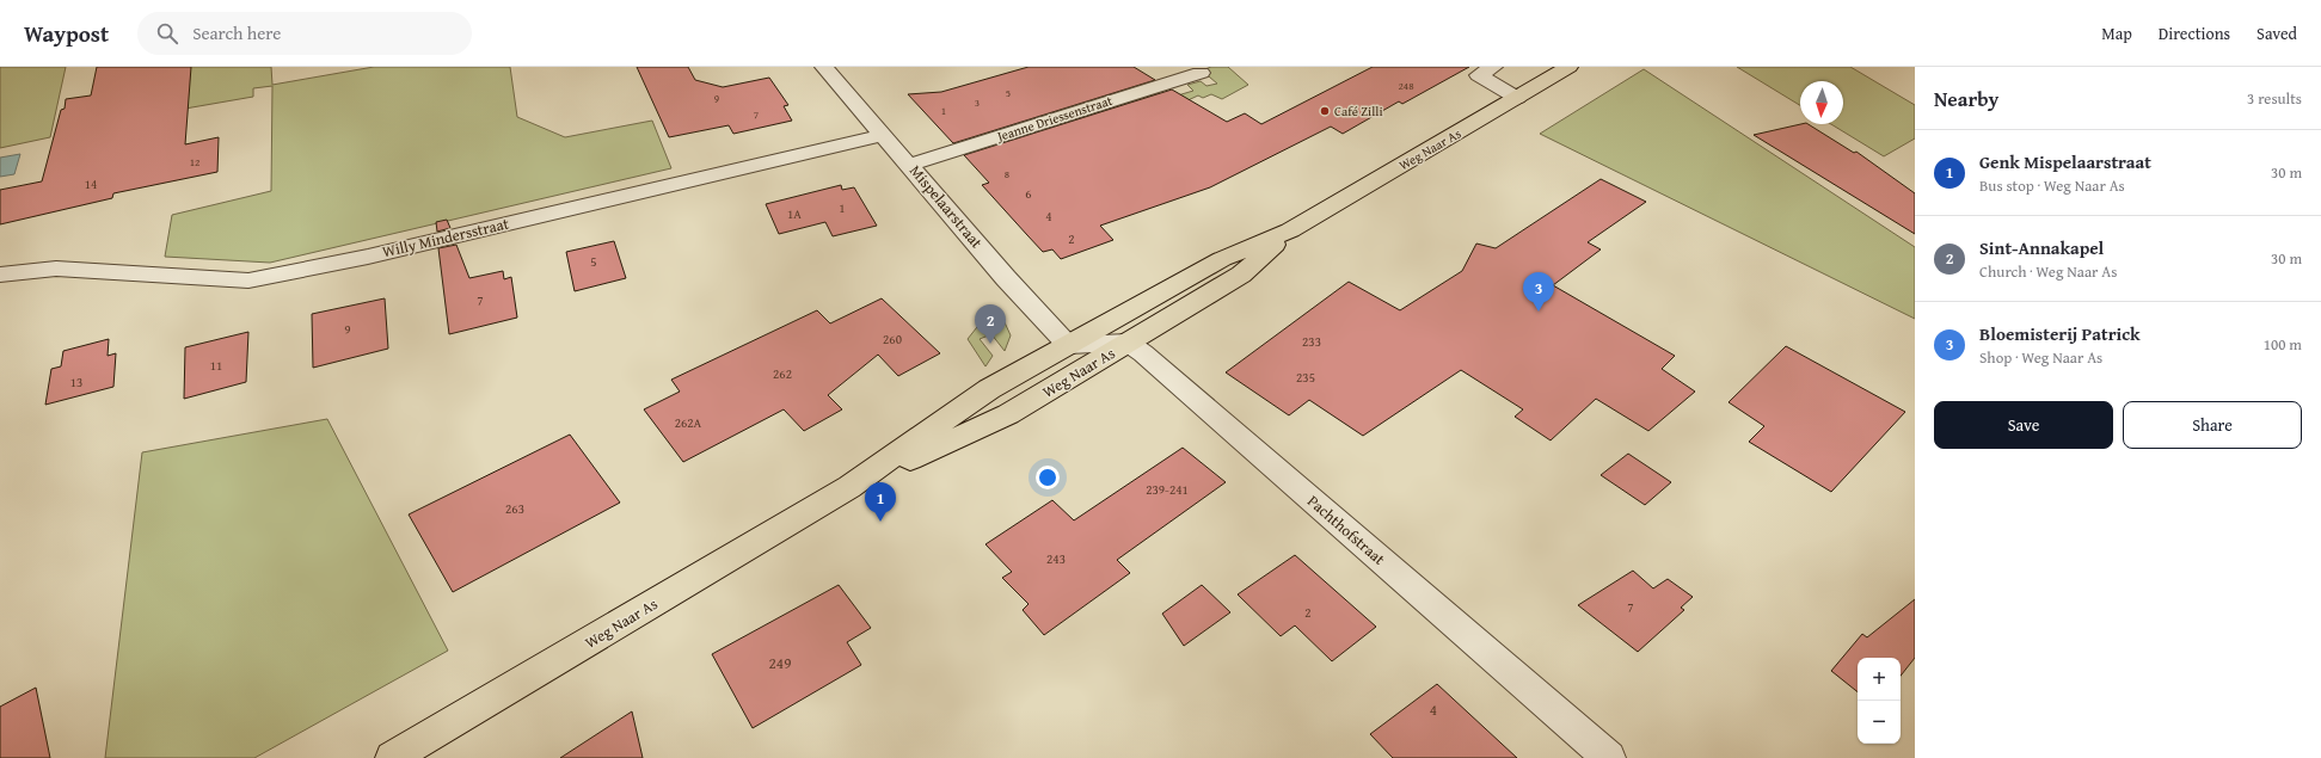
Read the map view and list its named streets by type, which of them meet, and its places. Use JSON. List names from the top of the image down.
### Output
{
  "streets": {
    "main road": ["Weg Naar As"],
    "street": [
      "Jeanne Driessenstraat",
      "Mispelaarstraat",
      "Willy Mindersstraat",
      "Pachthofstraat"
    ]
  },
  "crossings": [
    ["Jeanne Driessenstraat", "Mispelaarstraat"],
    ["Weg Naar As", "Mispelaarstraat"],
    ["Weg Naar As", "Pachthofstraat"],
    ["Mispelaarstraat", "Willy Mindersstraat"]
  ],
  "places": ["Café Zilli"],
  "house_numbers": [
    "248",
    "5",
    "9",
    "3",
    "1",
    "7",
    "12",
    "8",
    "14",
    "6",
    "1",
    "1A",
    "4",
    "2",
    "5",
    "7",
    "9",
    "260",
    "233",
    "11",
    "262",
    "235",
    "13",
    "262A",
    "239-241",
    "263",
    "243",
    "7",
    "2",
    "249",
    "4"
  ],
  "north": "bottom",
  "page": {
    "header": "Waypost",
    "search": "Search here",
    "nav": ["Map", "Directions", "Saved"],
    "heading": ["Nearby", "3 results"],
    "list": [
      {
        "mark": "1",
        "name": "Genk Mispelaarstraat",
        "note": "Bus stop · Weg Naar As",
        "value": "30 m"
      },
      {
        "mark": "2",
        "name": "Sint-Annakapel",
        "note": "Church · Weg Naar As",
        "value": "30 m"
      },
      {
        "mark": "3",
        "name": "Bloemisterij Patrick",
        "note": "Shop · Weg Naar As",
        "value": "100 m"
      }
    ],
    "pins": ["3", "2", "1"],
    "buttons": ["Save", "Share"],
    "map_buttons": ["+", "−"]
  }
}
